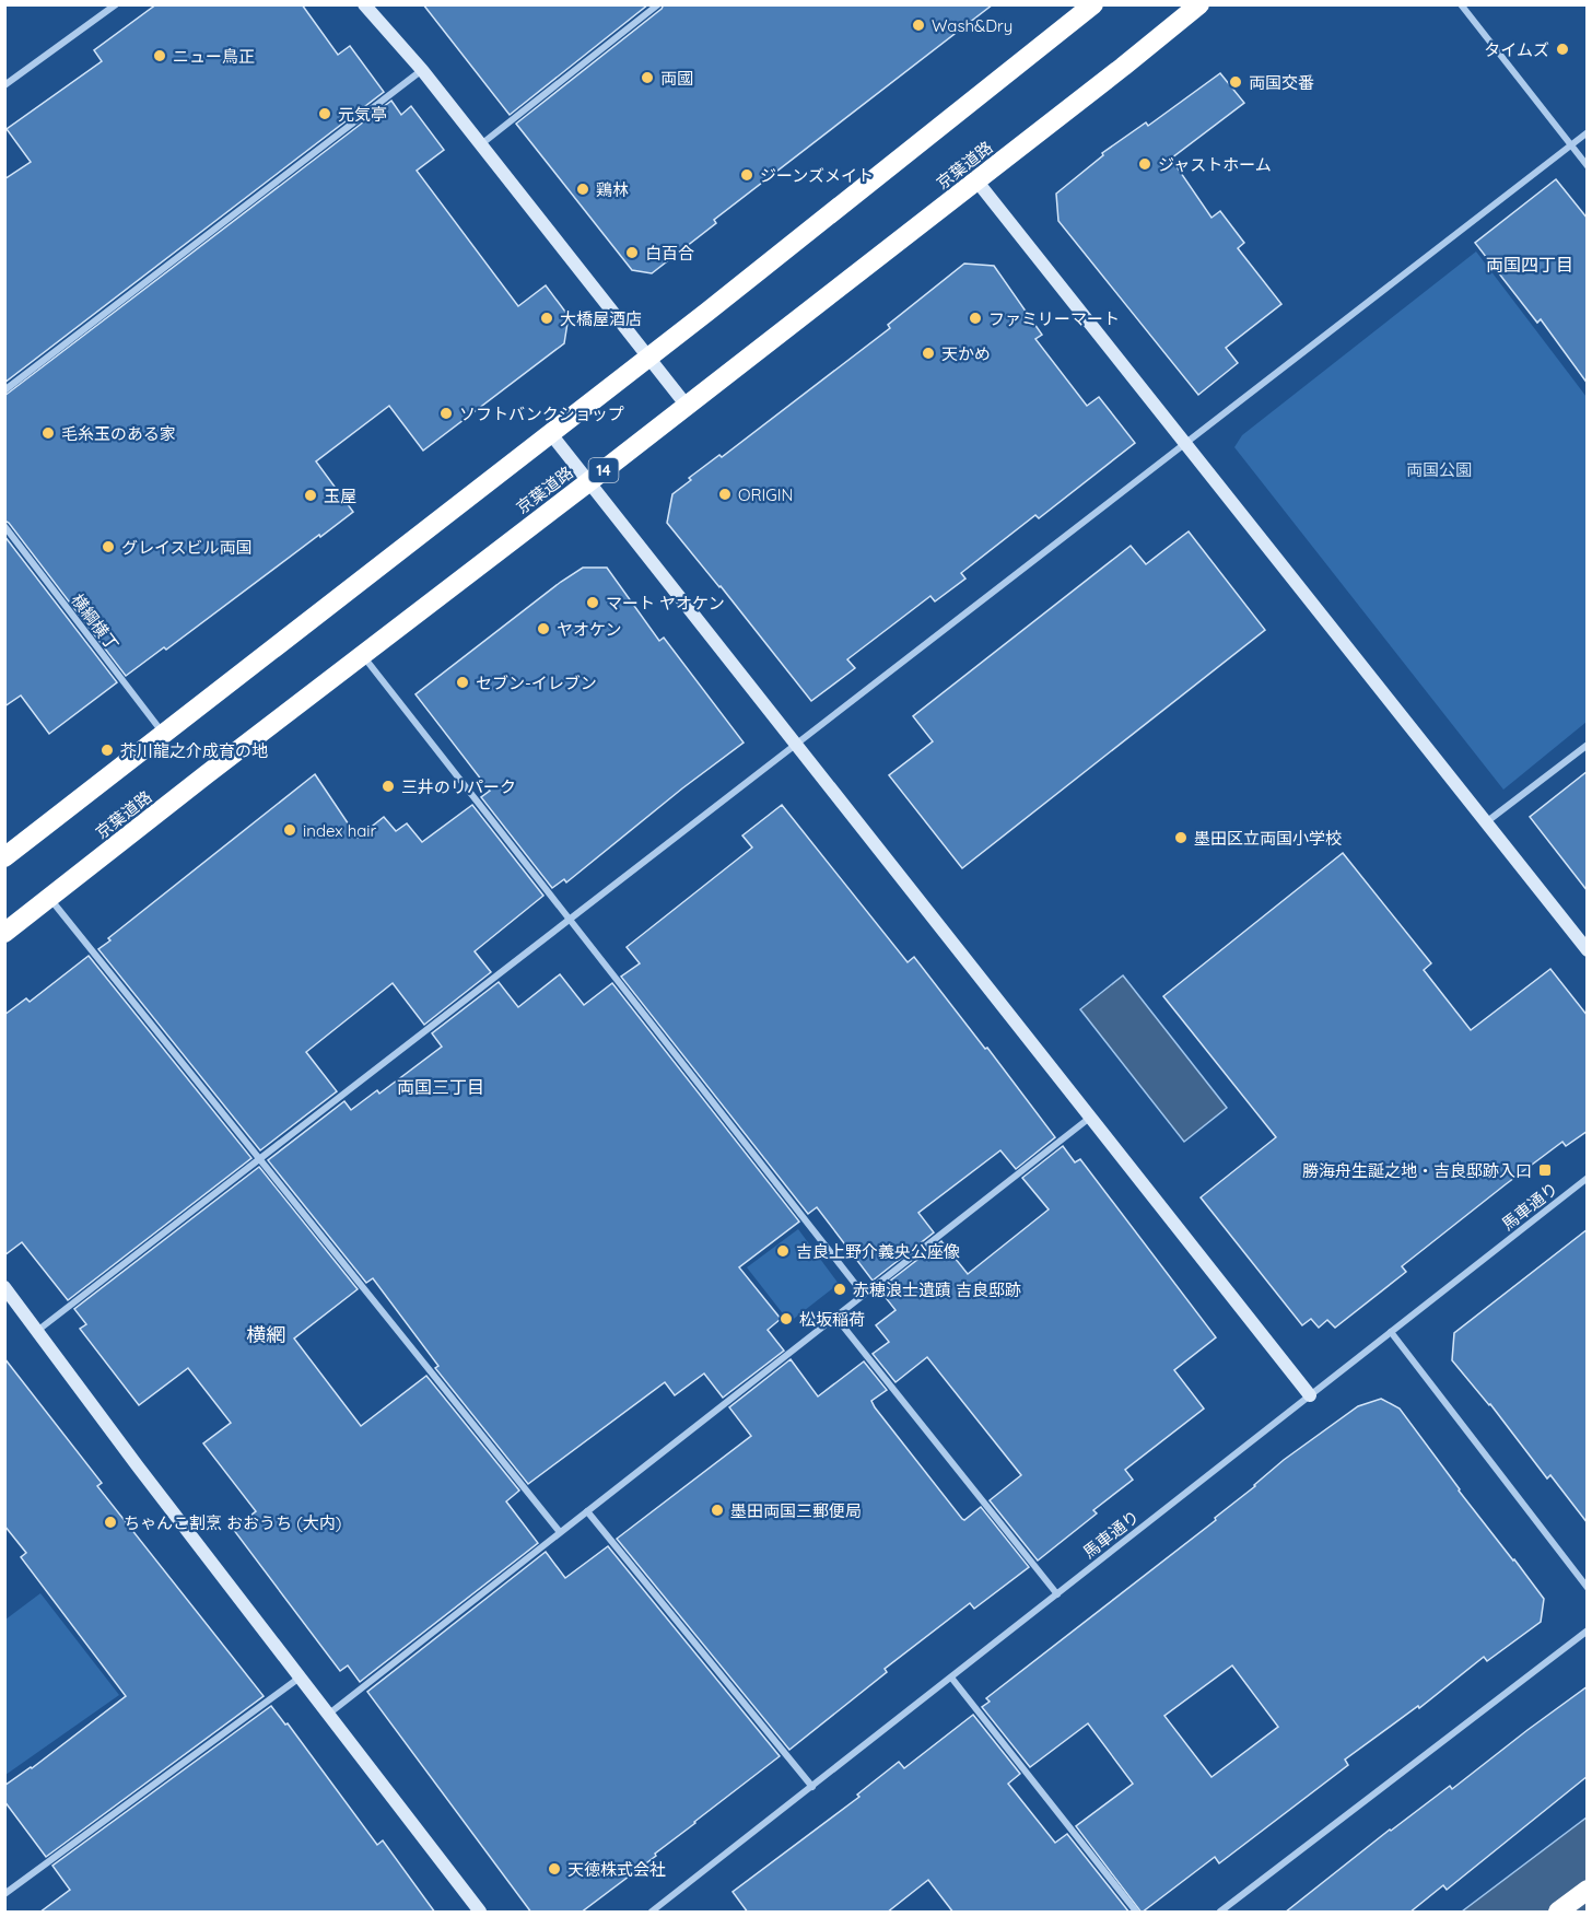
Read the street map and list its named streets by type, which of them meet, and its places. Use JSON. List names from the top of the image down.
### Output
{
  "streets": {
    "highway": ["京葉道路", "14"],
    "street": ["横綱横丁", "馬車通り"]
  },
  "districts": ["両国四丁目", "両国三丁目", "横網"],
  "parks": ["両国公園"],
  "places": {
    "other": [
      "Wash&Dry",
      "タイムズ",
      "ニュー鳥正",
      "両國",
      "両国交番",
      "元気亭",
      "ジャストホーム",
      "ジーンズメイト",
      "鶏林",
      "白百合",
      "大橋屋酒店",
      "ファミリーマート",
      "天かめ",
      "ソフトバンクショップ",
      "毛糸玉のある家",
      "ORIGIN",
      "玉屋",
      "グレイスビル両国",
      "マート ヤオケン",
      "ヤオケン",
      "セブン-イレブン",
      "芥川龍之介成育の地",
      "三井のリパーク",
      "index hair",
      "墨田区立両国小学校",
      "吉良上野介義央公座像",
      "赤穂浪士遺蹟 吉良邸跡",
      "松坂稲荷",
      "墨田両国三郵便局",
      "ちゃんこ割烹 おおうち (大内)",
      "天徳株式会社"
    ],
    "transit": ["勝海舟生誕之地・吉良邸跡入口"]
  }
}
